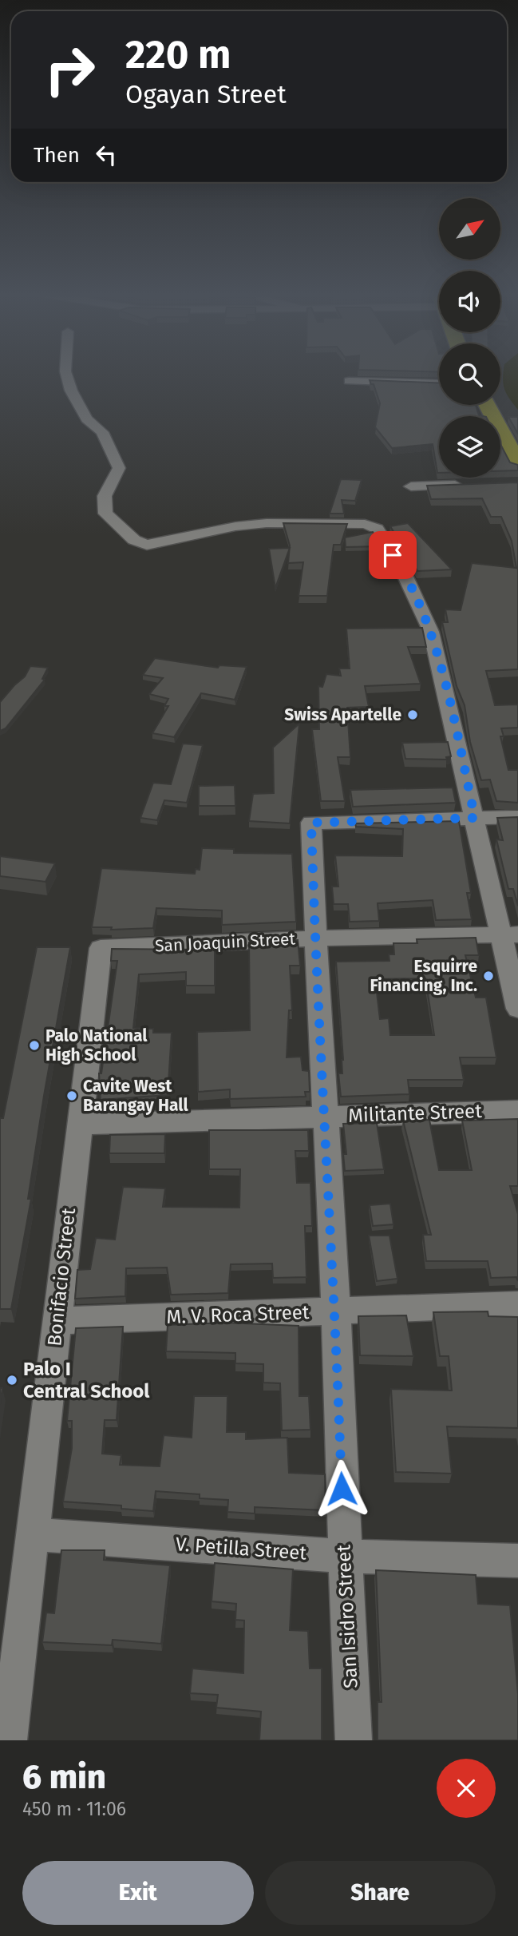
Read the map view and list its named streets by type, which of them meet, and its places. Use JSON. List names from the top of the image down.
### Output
{
  "streets": {
    "street": [
      "San Joaquin Street",
      "Militante Street",
      "Bonifacio Street",
      "M. V. Roca Street",
      "V. Petilla Street",
      "San Isidro Street"
    ]
  },
  "crossings": [
    ["San Joaquin Street", "Bonifacio Street"],
    ["San Joaquin Street", "San Isidro Street"],
    ["Militante Street", "Bonifacio Street"],
    ["Militante Street", "San Isidro Street"],
    ["Bonifacio Street", "M. V. Roca Street"],
    ["Bonifacio Street", "V. Petilla Street"],
    ["M. V. Roca Street", "San Isidro Street"],
    ["V. Petilla Street", "San Isidro Street"]
  ],
  "places": [
    "Swiss Apartelle",
    "Esquirre Financing, Inc.",
    "Palo National High School",
    "Cavite West Barangay Hall",
    "Palo I Central School"
  ],
  "north": "top right",
  "page": {
    "turn": ["220 m", "Ogayan Street"],
    "then": "Then",
    "heading": ["6 min", "450 m · 11:06"],
    "buttons": ["Exit", "Share"]
  }
}
